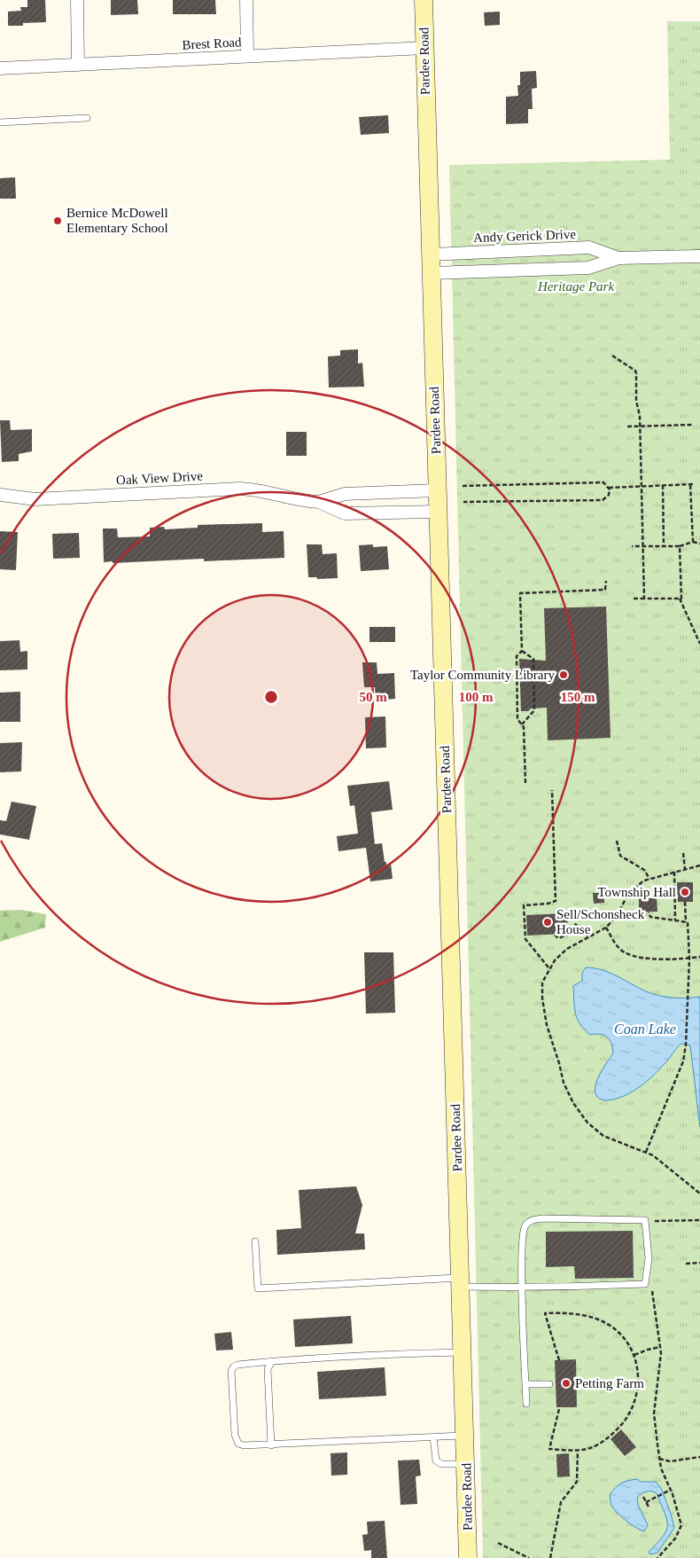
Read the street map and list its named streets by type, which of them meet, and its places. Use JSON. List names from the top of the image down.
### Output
{
  "streets": {
    "main road": ["Pardee Road"],
    "street": ["Brest Road", "Andy Gerick Drive", "Oak View Drive"]
  },
  "crossings": [
    ["Brest Road", "Pardee Road"],
    ["Pardee Road", "Andy Gerick Drive"],
    ["Pardee Road", "Oak View Drive"]
  ],
  "water": ["Coan Lake"],
  "parks": ["Heritage Park"],
  "places": [
    "Bernice McDowell Elementary School",
    "Taylor Community Library",
    "Township Hall",
    "Sell/Schonsheck House",
    "Petting Farm"
  ],
  "rings": ["50 m", "100 m", "150 m"]
}
